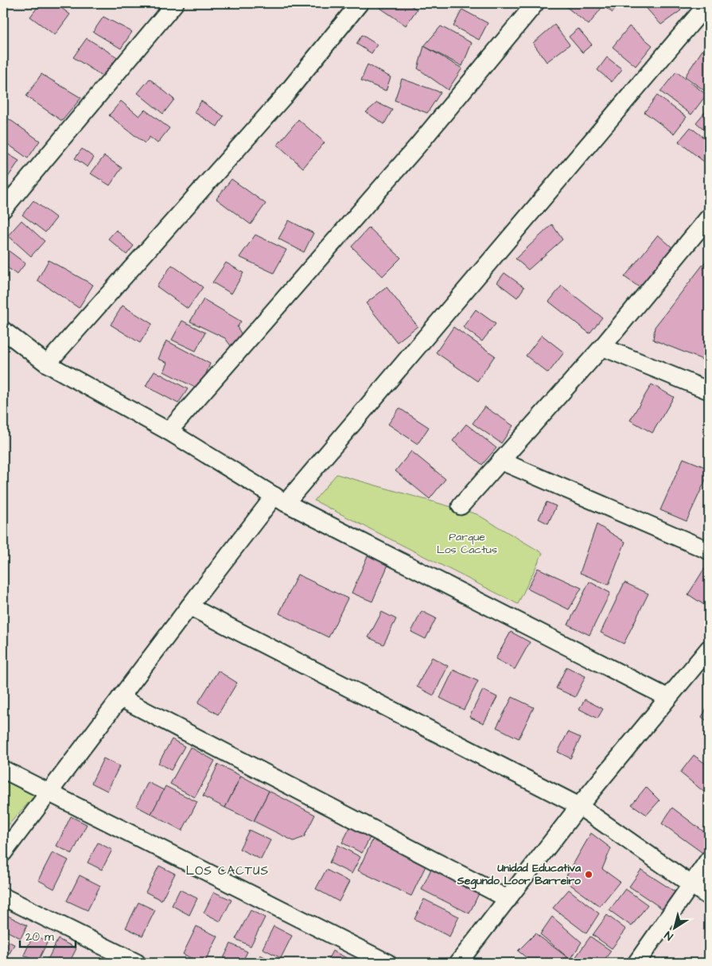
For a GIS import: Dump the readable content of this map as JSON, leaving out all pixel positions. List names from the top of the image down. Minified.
{"districts":["LOS CACTUS"],"parks":["Parque Los Cactus"],"places":["Unidad Educativa Segundo Loor Barreiro"],"scale_bar":"20 m","north":"bottom left"}
